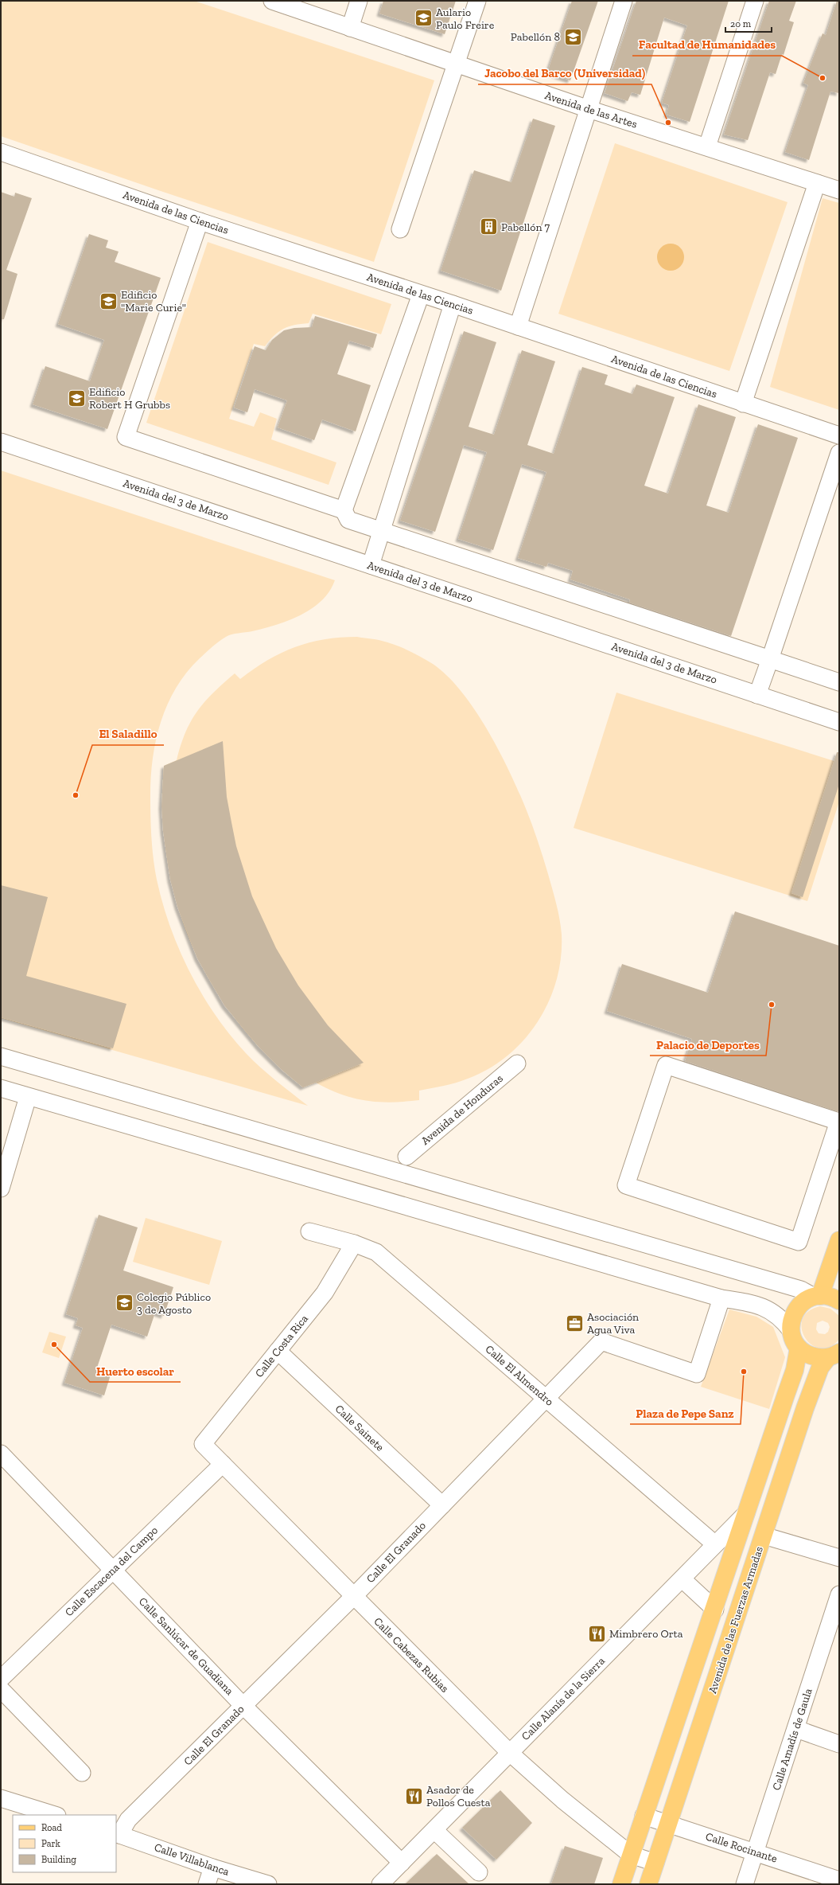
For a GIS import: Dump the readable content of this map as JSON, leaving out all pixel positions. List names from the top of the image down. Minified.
{"streets":{"main road":["Avenida de las Fuerzas Armadas"],"street":["Avenida de las Artes","Avenida de las Ciencias","Avenida del 3 de Marzo","Avenida de Honduras","Calle Costa Rica","Calle El Almendro","Calle Sainete","Calle El Granado","Calle Escacena del Campo","Calle Sanlúcar de Guadiana","Calle Cabezas Rubias","Calle Alanís de la Sierra","Calle Amadís de Gaula","Calle Rocinante","Calle Villablanca"]},"crossings":[["Calle Costa Rica","Calle El Almendro"],["Calle Costa Rica","Calle Sainete"],["Calle Costa Rica","Calle Cabezas Rubias"],["Calle El Almendro","Calle El Granado"],["Calle El Almendro","Calle Alanís de la Sierra"],["Calle Sainete","Calle El Granado"],["Calle El Granado","Calle Sanlúcar de Guadiana"],["Calle El Granado","Calle Cabezas Rubias"],["Calle El Granado","Calle Villablanca"],["Calle Escacena del Campo","Calle Sanlúcar de Guadiana"],["Calle Escacena del Campo","Calle Cabezas Rubias"],["Avenida de las Fuerzas Armadas","Calle Cabezas Rubias"],["Avenida de las Fuerzas Armadas","Calle Alanís de la Sierra"],["Avenida de las Fuerzas Armadas","Calle Rocinante"],["Calle Sanlúcar de Guadiana","Calle Alanís de la Sierra"],["Calle Cabezas Rubias","Calle Alanís de la Sierra"],["Calle Amadís de Gaula","Calle Rocinante"]],"places":{"school or university":["Aulario Paulo Freire","Pabellón 8","Edificio \"Marie Curie\"","Edificio Robert H Grubbs","Colegio Público 3 de Agosto"],"other":["Facultad de Humanidades","Jacobo del Barco (Universidad)","El Saladillo","Palacio de Deportes","Huerto escolar","Plaza de Pepe Sanz"],"building":["Pabellón 7"],"office":["Asociación Agua Viva"],"restaurant":["Mimbrero Orta","Asador de Pollos Cuesta"]},"legend":["Road","Park","Building"],"scale_bar":"20 m"}
